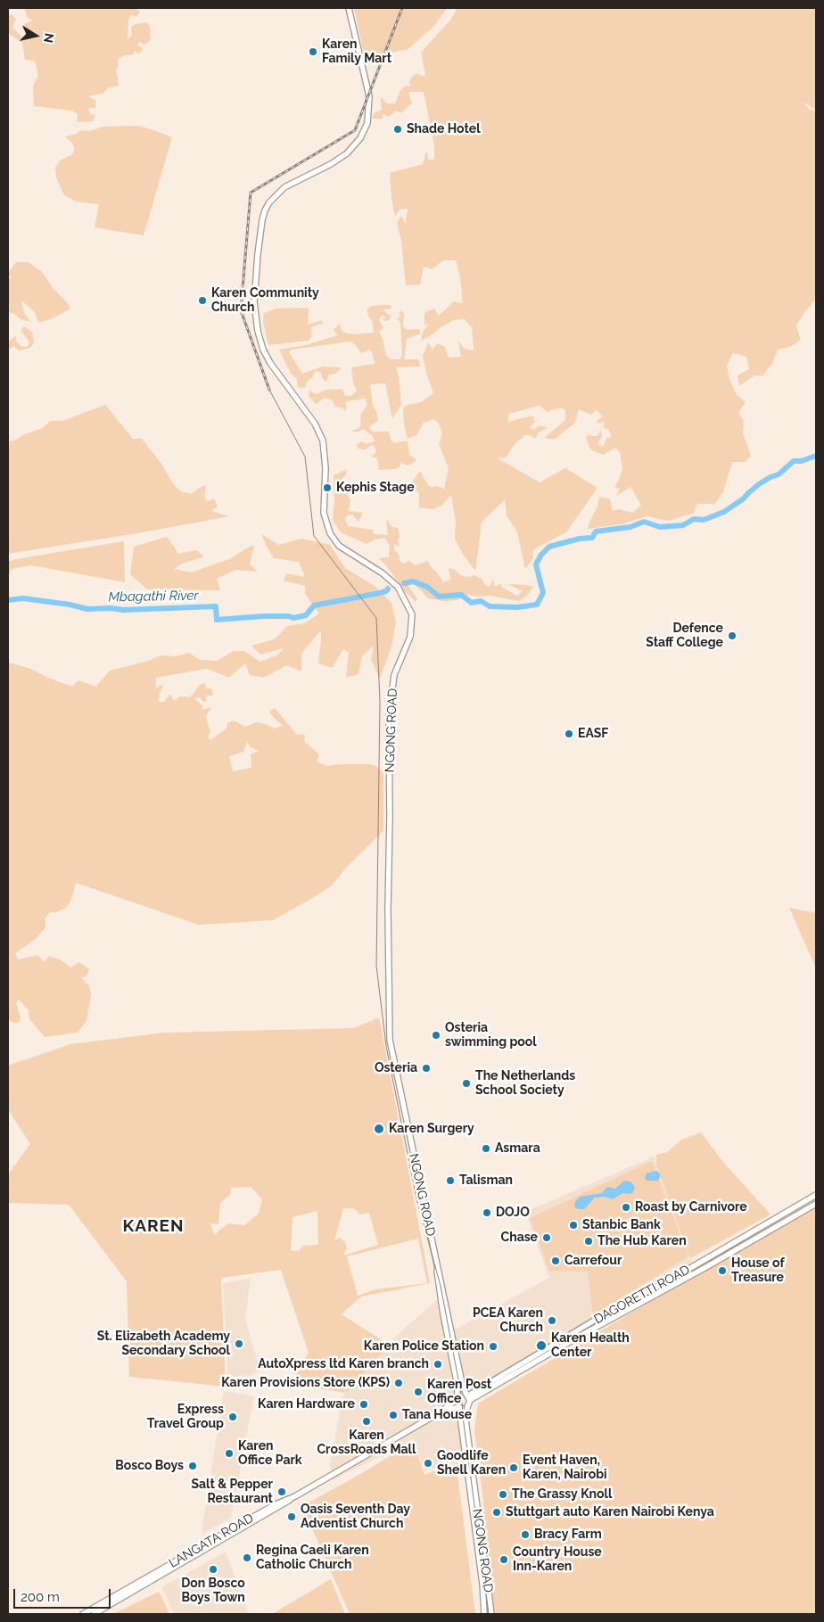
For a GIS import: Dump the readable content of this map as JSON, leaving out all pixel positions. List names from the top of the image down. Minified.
{"streets":{"main road":["NGONG ROAD","DAGORETTI ROAD","LANGATA ROAD"]},"crossings":[["NGONG ROAD","DAGORETTI ROAD"]],"districts":["KAREN"],"water":["Mbagathi River"],"places":["Karen Family Mart","Shade Hotel","Karen Community Church","Kephis Stage","Defence Staff College","EASF","Osteria swimming pool","Osteria","The Netherlands School Society","Karen Surgery","Asmara","Talisman","Roast by Carnivore","DOJO","Stanbic Bank","Chase","The Hub Karen","Carrefour","House of Treasure","PCEA Karen Church","St. Elizabeth Academy Secondary School","Karen Health Center","Karen Police Station","AutoXpress ltd Karen branch","Karen Provisions Store (KPS)","Karen Post Office","Karen Hardware","Tana House","Express Travel Group","Karen CrossRoads Mall","Karen Office Park","Goodlife Shell Karen","Bosco Boys","Event Haven, Karen, Nairobi","Salt & Pepper Restaurant","The Grassy Knoll","Stuttgart auto Karen Nairobi Kenya","Oasis Seventh Day Adventist Church","Bracy Farm","Regina Caeli Karen Catholic Church","Country House Inn-Karen","Don Bosco Boys Town"],"scale_bar":"200 m","north":"right"}
